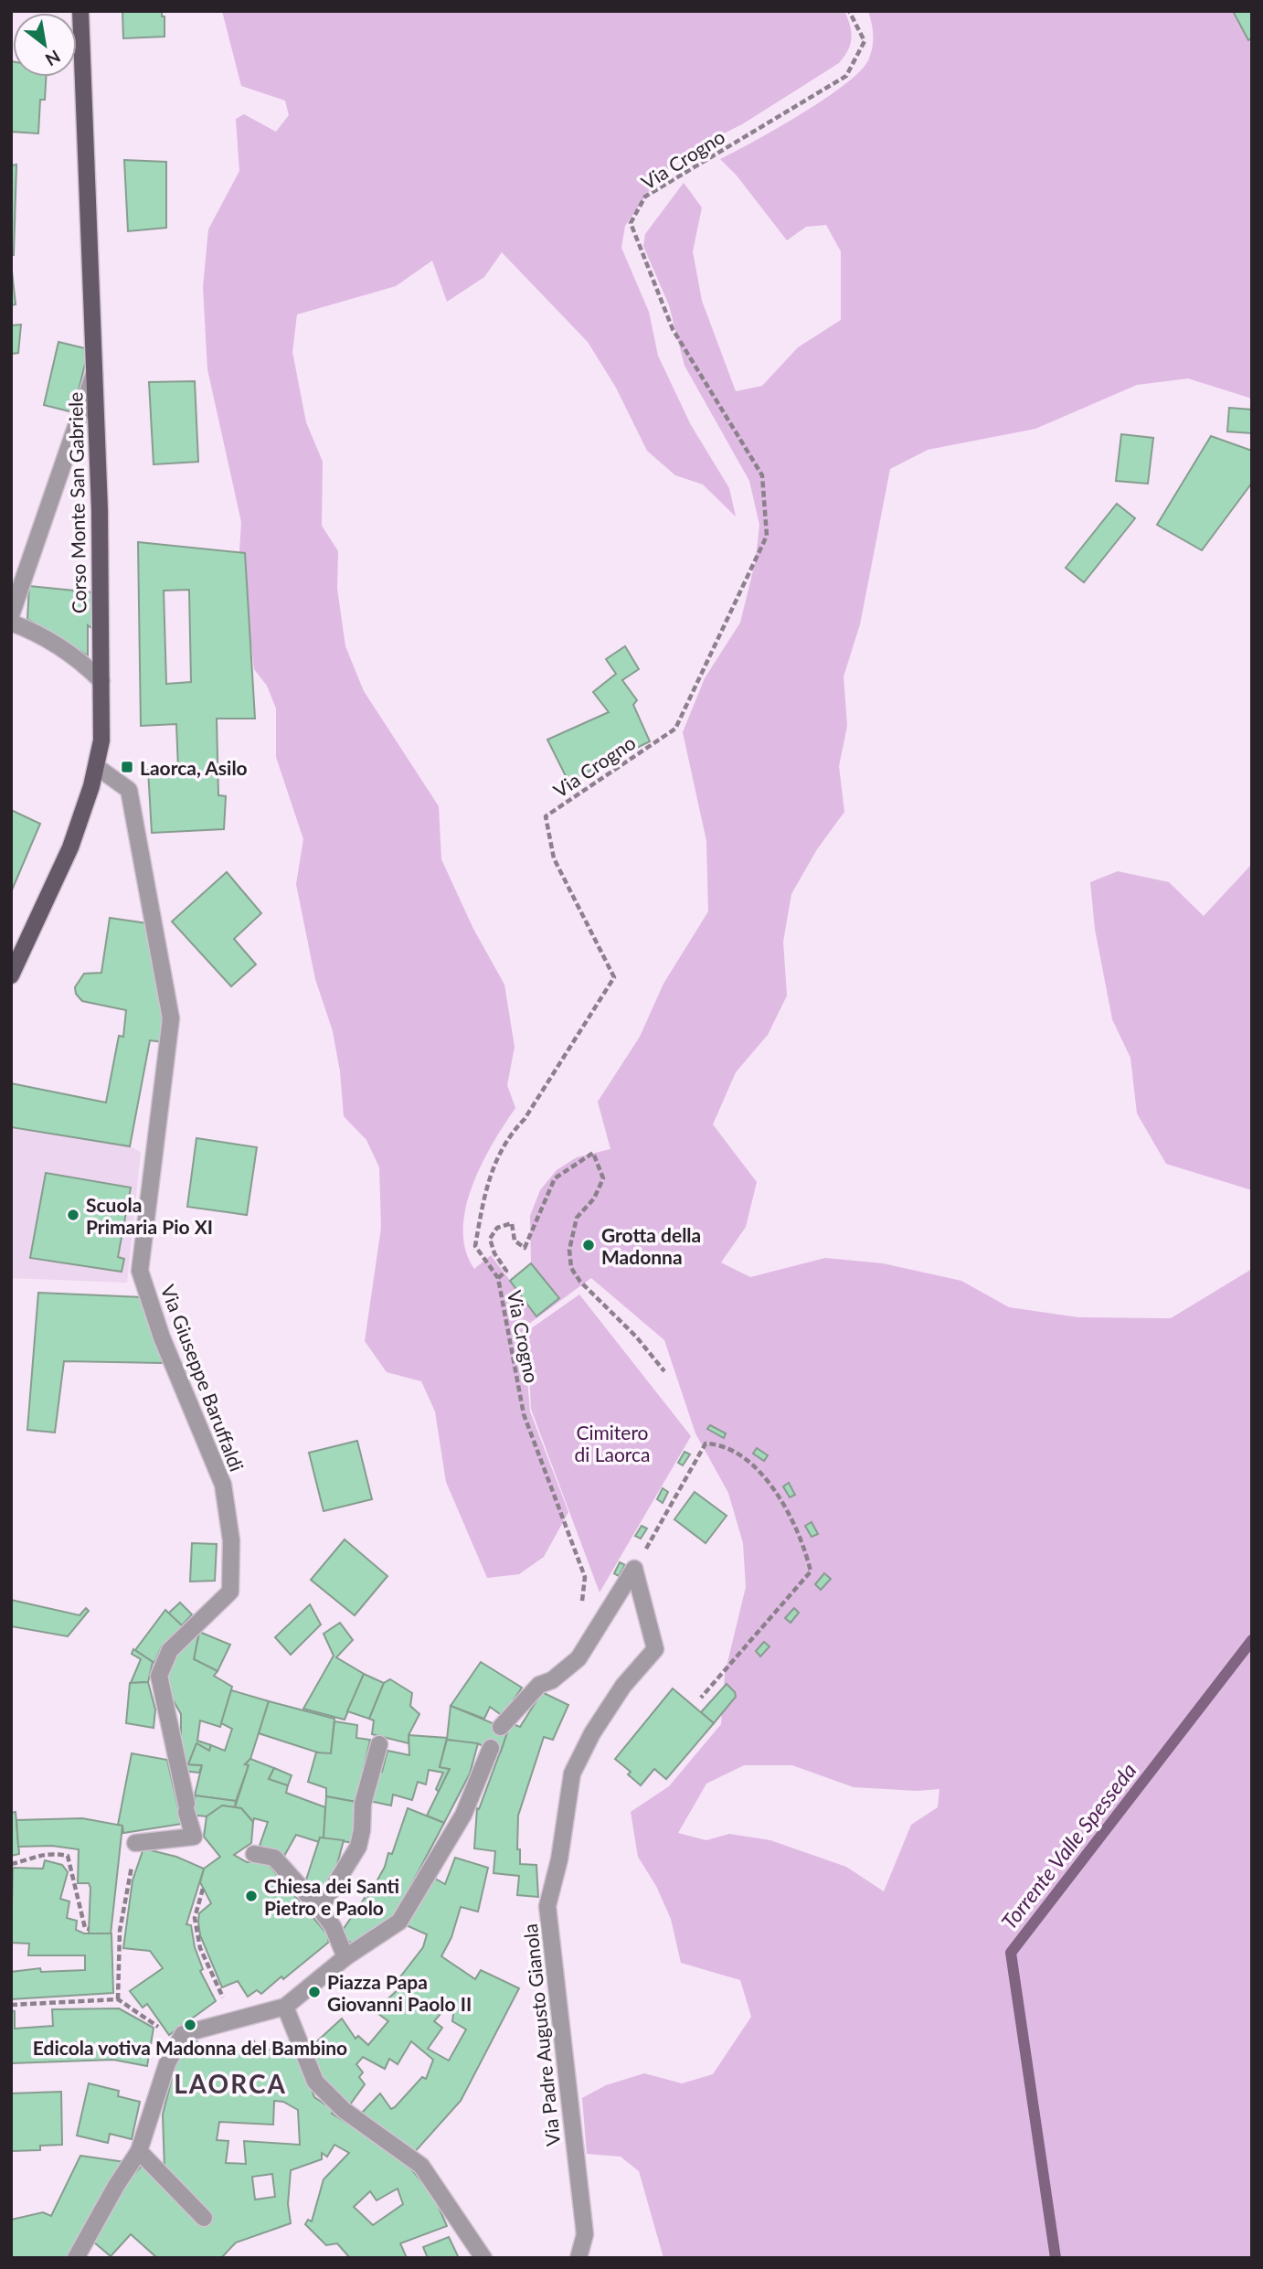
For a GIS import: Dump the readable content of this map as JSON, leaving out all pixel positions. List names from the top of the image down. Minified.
{"streets":{"main road":["Corso Monte San Gabriele"],"street":["Via Giuseppe Baruffaldi","Via Padre Augusto Gianola"],"path":["Via Crogno"]},"crossings":[["Corso Monte San Gabriele","Via Giuseppe Baruffaldi"]],"districts":["LAORCA"],"water":["Torrente Valle Spesseda"],"parks":["Cimitero di Laorca"],"places":{"transit":["Laorca, Asilo"],"other":["Scuola Primaria Pio XI","Grotta della Madonna","Chiesa dei Santi Pietro e Paolo","Piazza Papa Giovanni Paolo II","Edicola votiva Madonna del Bambino"]},"north":"bottom right"}
